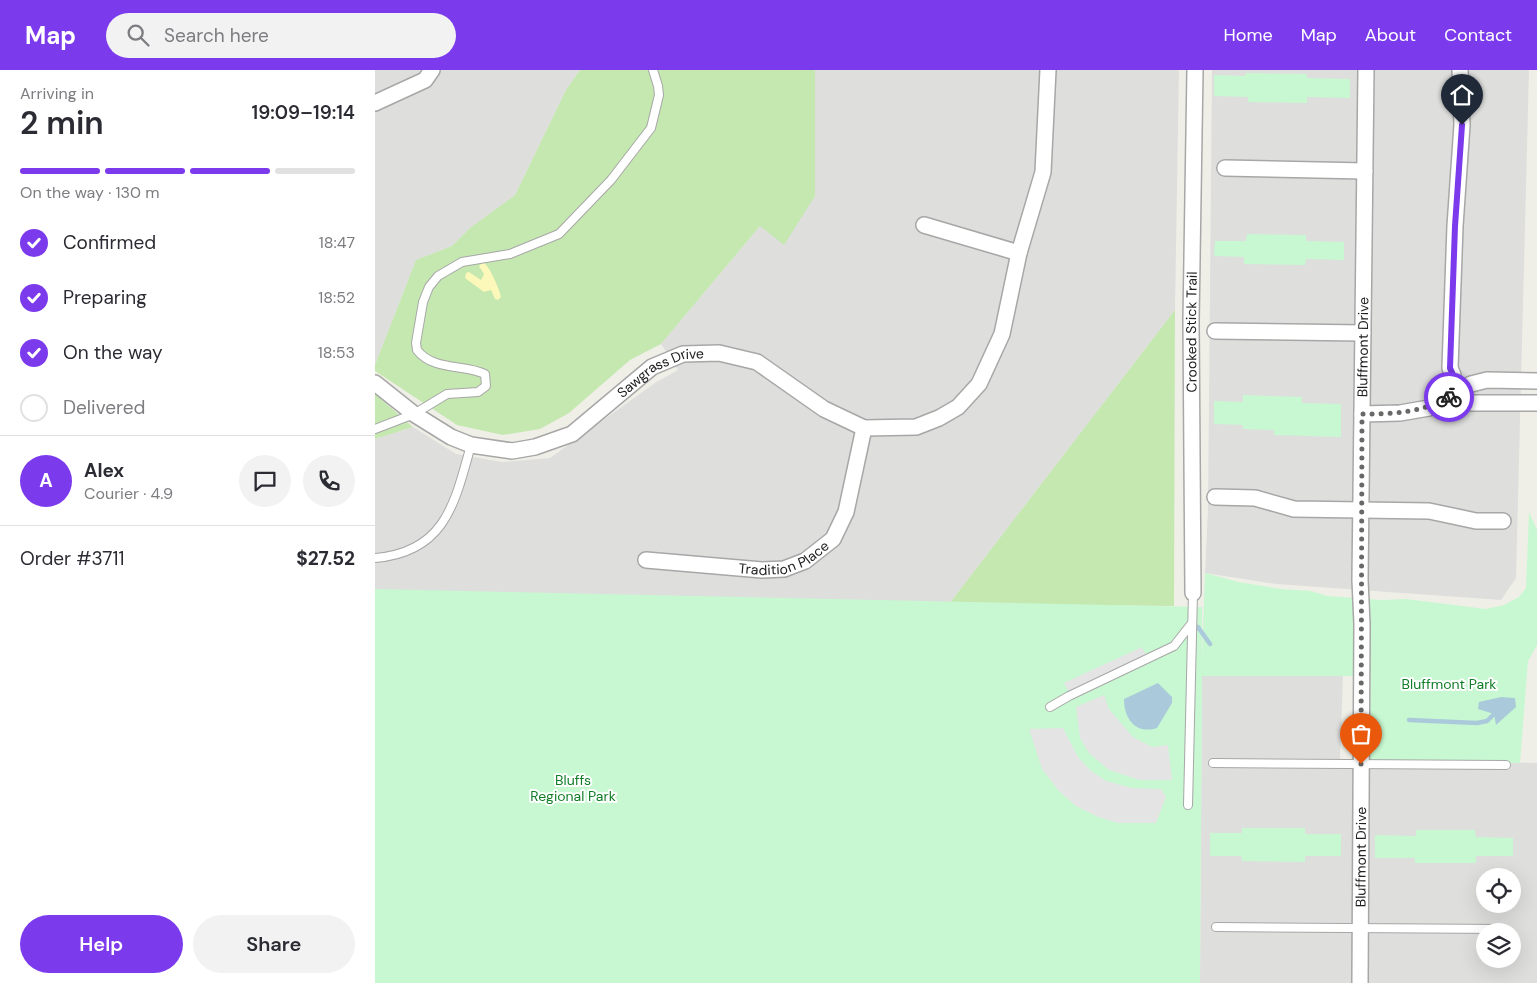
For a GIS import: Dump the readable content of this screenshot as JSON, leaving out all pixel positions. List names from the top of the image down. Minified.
{"streets":{"street":["Crooked Stick Trail","Bluffmont Drive","Sawgrass Drive","Tradition Place"]},"crossings":[["Sawgrass Drive","Tradition Place"]],"parks":["Bluffmont Park","Bluffs Regional Park"],"page":{"header":"Map","search":"Search here","nav":["Home","Map","About","Contact"],"heading":["2 min","Arriving in","19:09–19:14"],"panel":["Alex","Courier · 4.9","Order #3711","$27.52"],"bar":"On the way · 130 m","list":[["Confirmed","18:47"],["Preparing","18:52"],["On the way","18:53"],"Delivered"],"round":"A","buttons":["Help","Share"]}}
